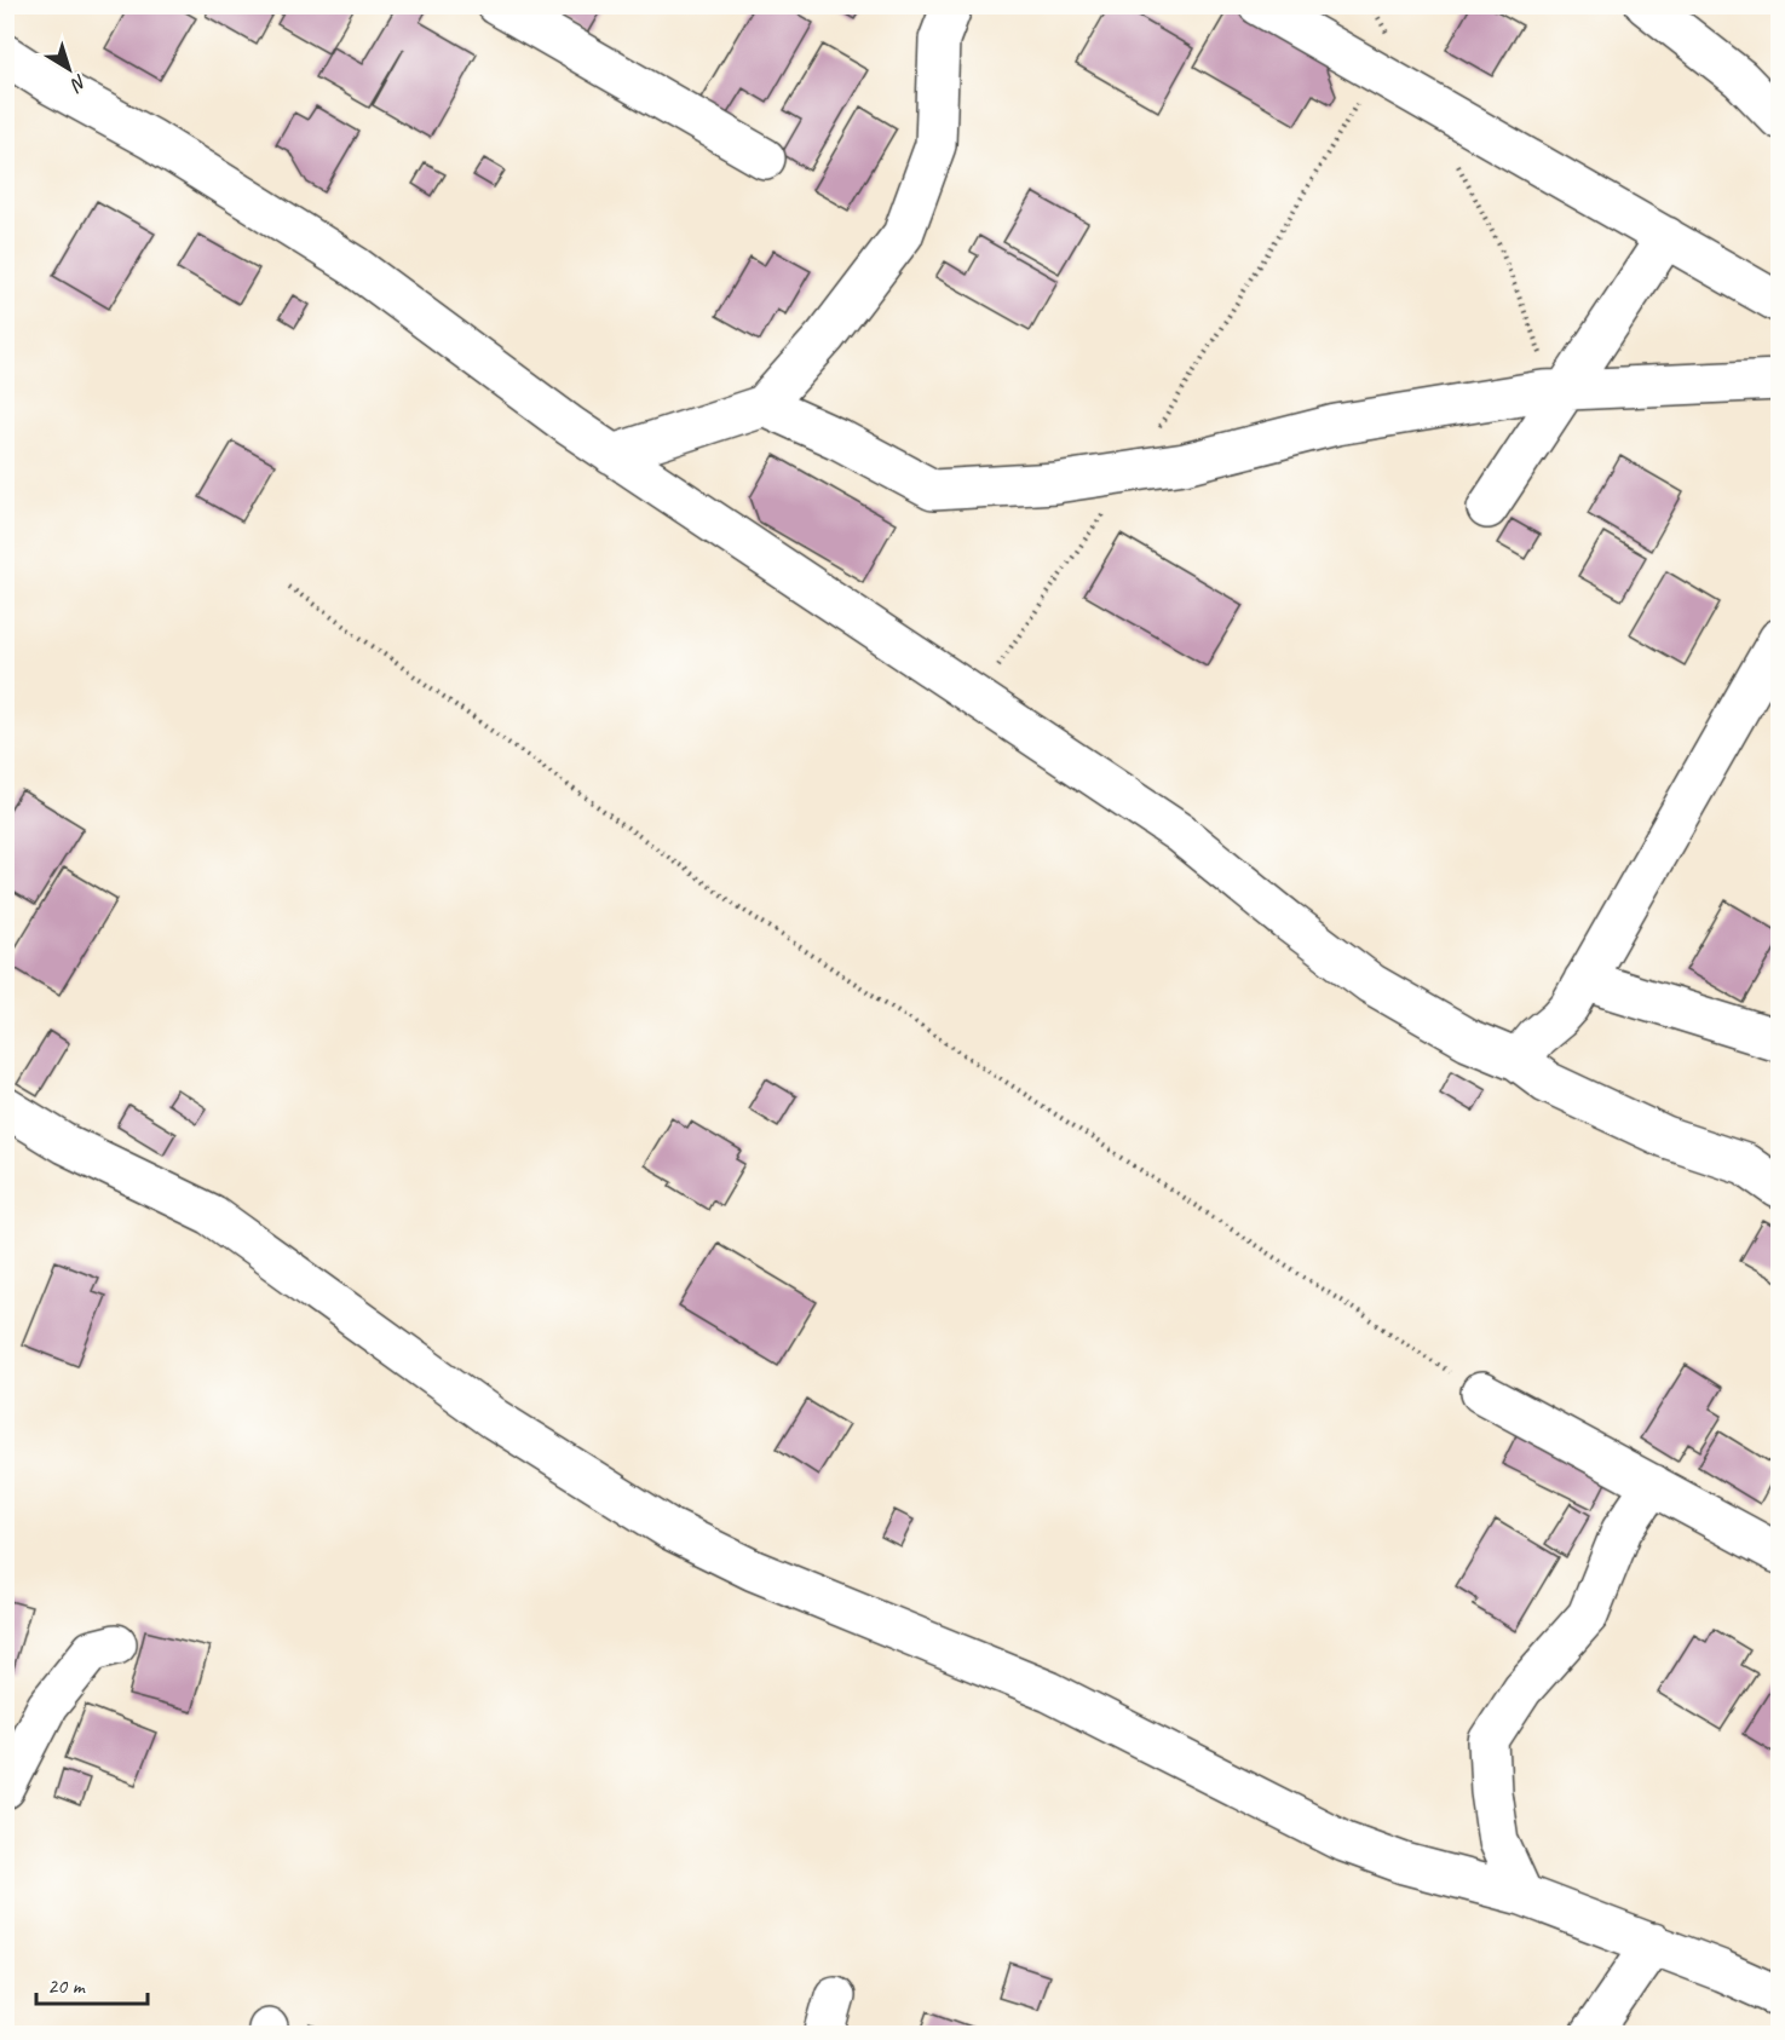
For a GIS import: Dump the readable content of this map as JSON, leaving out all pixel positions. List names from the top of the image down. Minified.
{"scale_bar":"20 m","north":"bottom right"}
